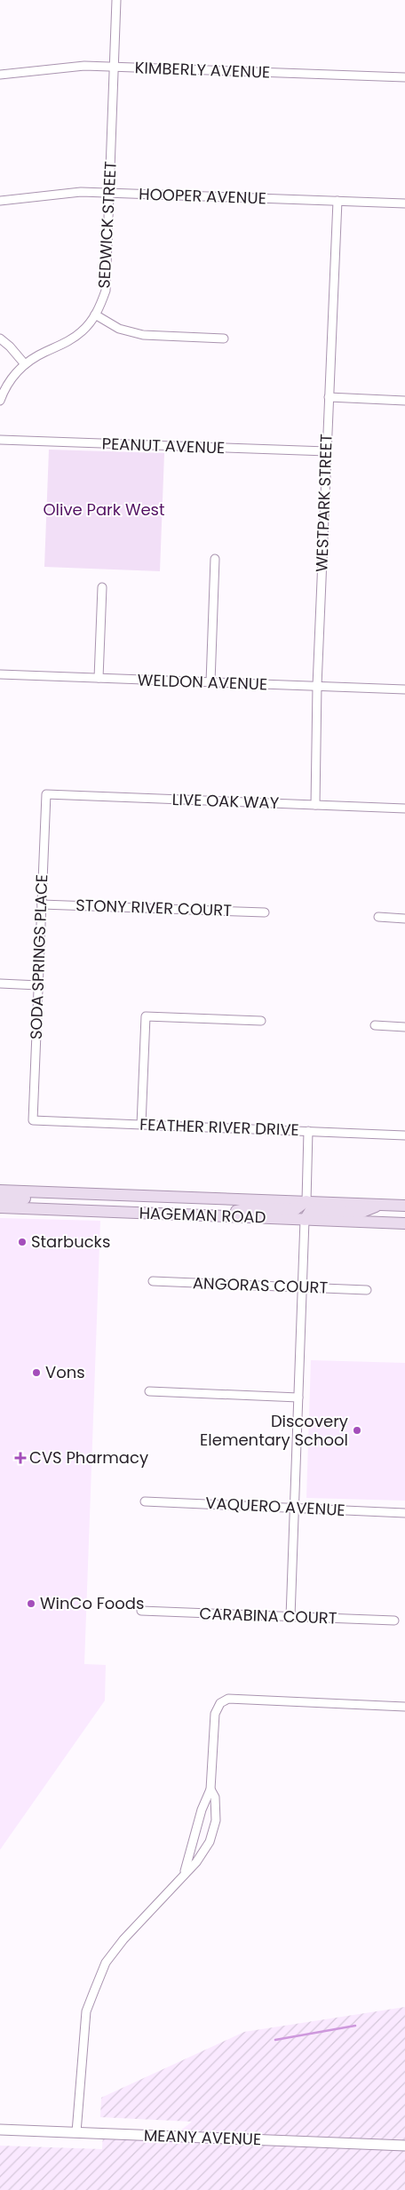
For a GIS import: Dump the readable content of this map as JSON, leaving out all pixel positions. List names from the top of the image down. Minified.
{"streets":{"main road":["HAGEMAN ROAD"],"street":["KIMBERLY AVENUE","HOOPER AVENUE","SEDWICK STREET","PEANUT AVENUE","WESTPARK STREET","WELDON AVENUE","LIVE OAK WAY","STONY RIVER COURT","SODA SPRINGS PLACE","FEATHER RIVER DRIVE","ANGORAS COURT","VAQUERO AVENUE","CARABINA COURT","MEANY AVENUE"]},"crossings":[["KIMBERLY AVENUE","SEDWICK STREET"],["HOOPER AVENUE","SEDWICK STREET"],["HOOPER AVENUE","WESTPARK STREET"],["PEANUT AVENUE","WESTPARK STREET"],["WESTPARK STREET","WELDON AVENUE"],["WESTPARK STREET","LIVE OAK WAY"],["LIVE OAK WAY","SODA SPRINGS PLACE"],["STONY RIVER COURT","SODA SPRINGS PLACE"],["SODA SPRINGS PLACE","FEATHER RIVER DRIVE"]],"parks":["Olive Park West"],"places":{"other":["Starbucks","Vons","Discovery Elementary School","WinCo Foods"],"health":["CVS Pharmacy"]}}
